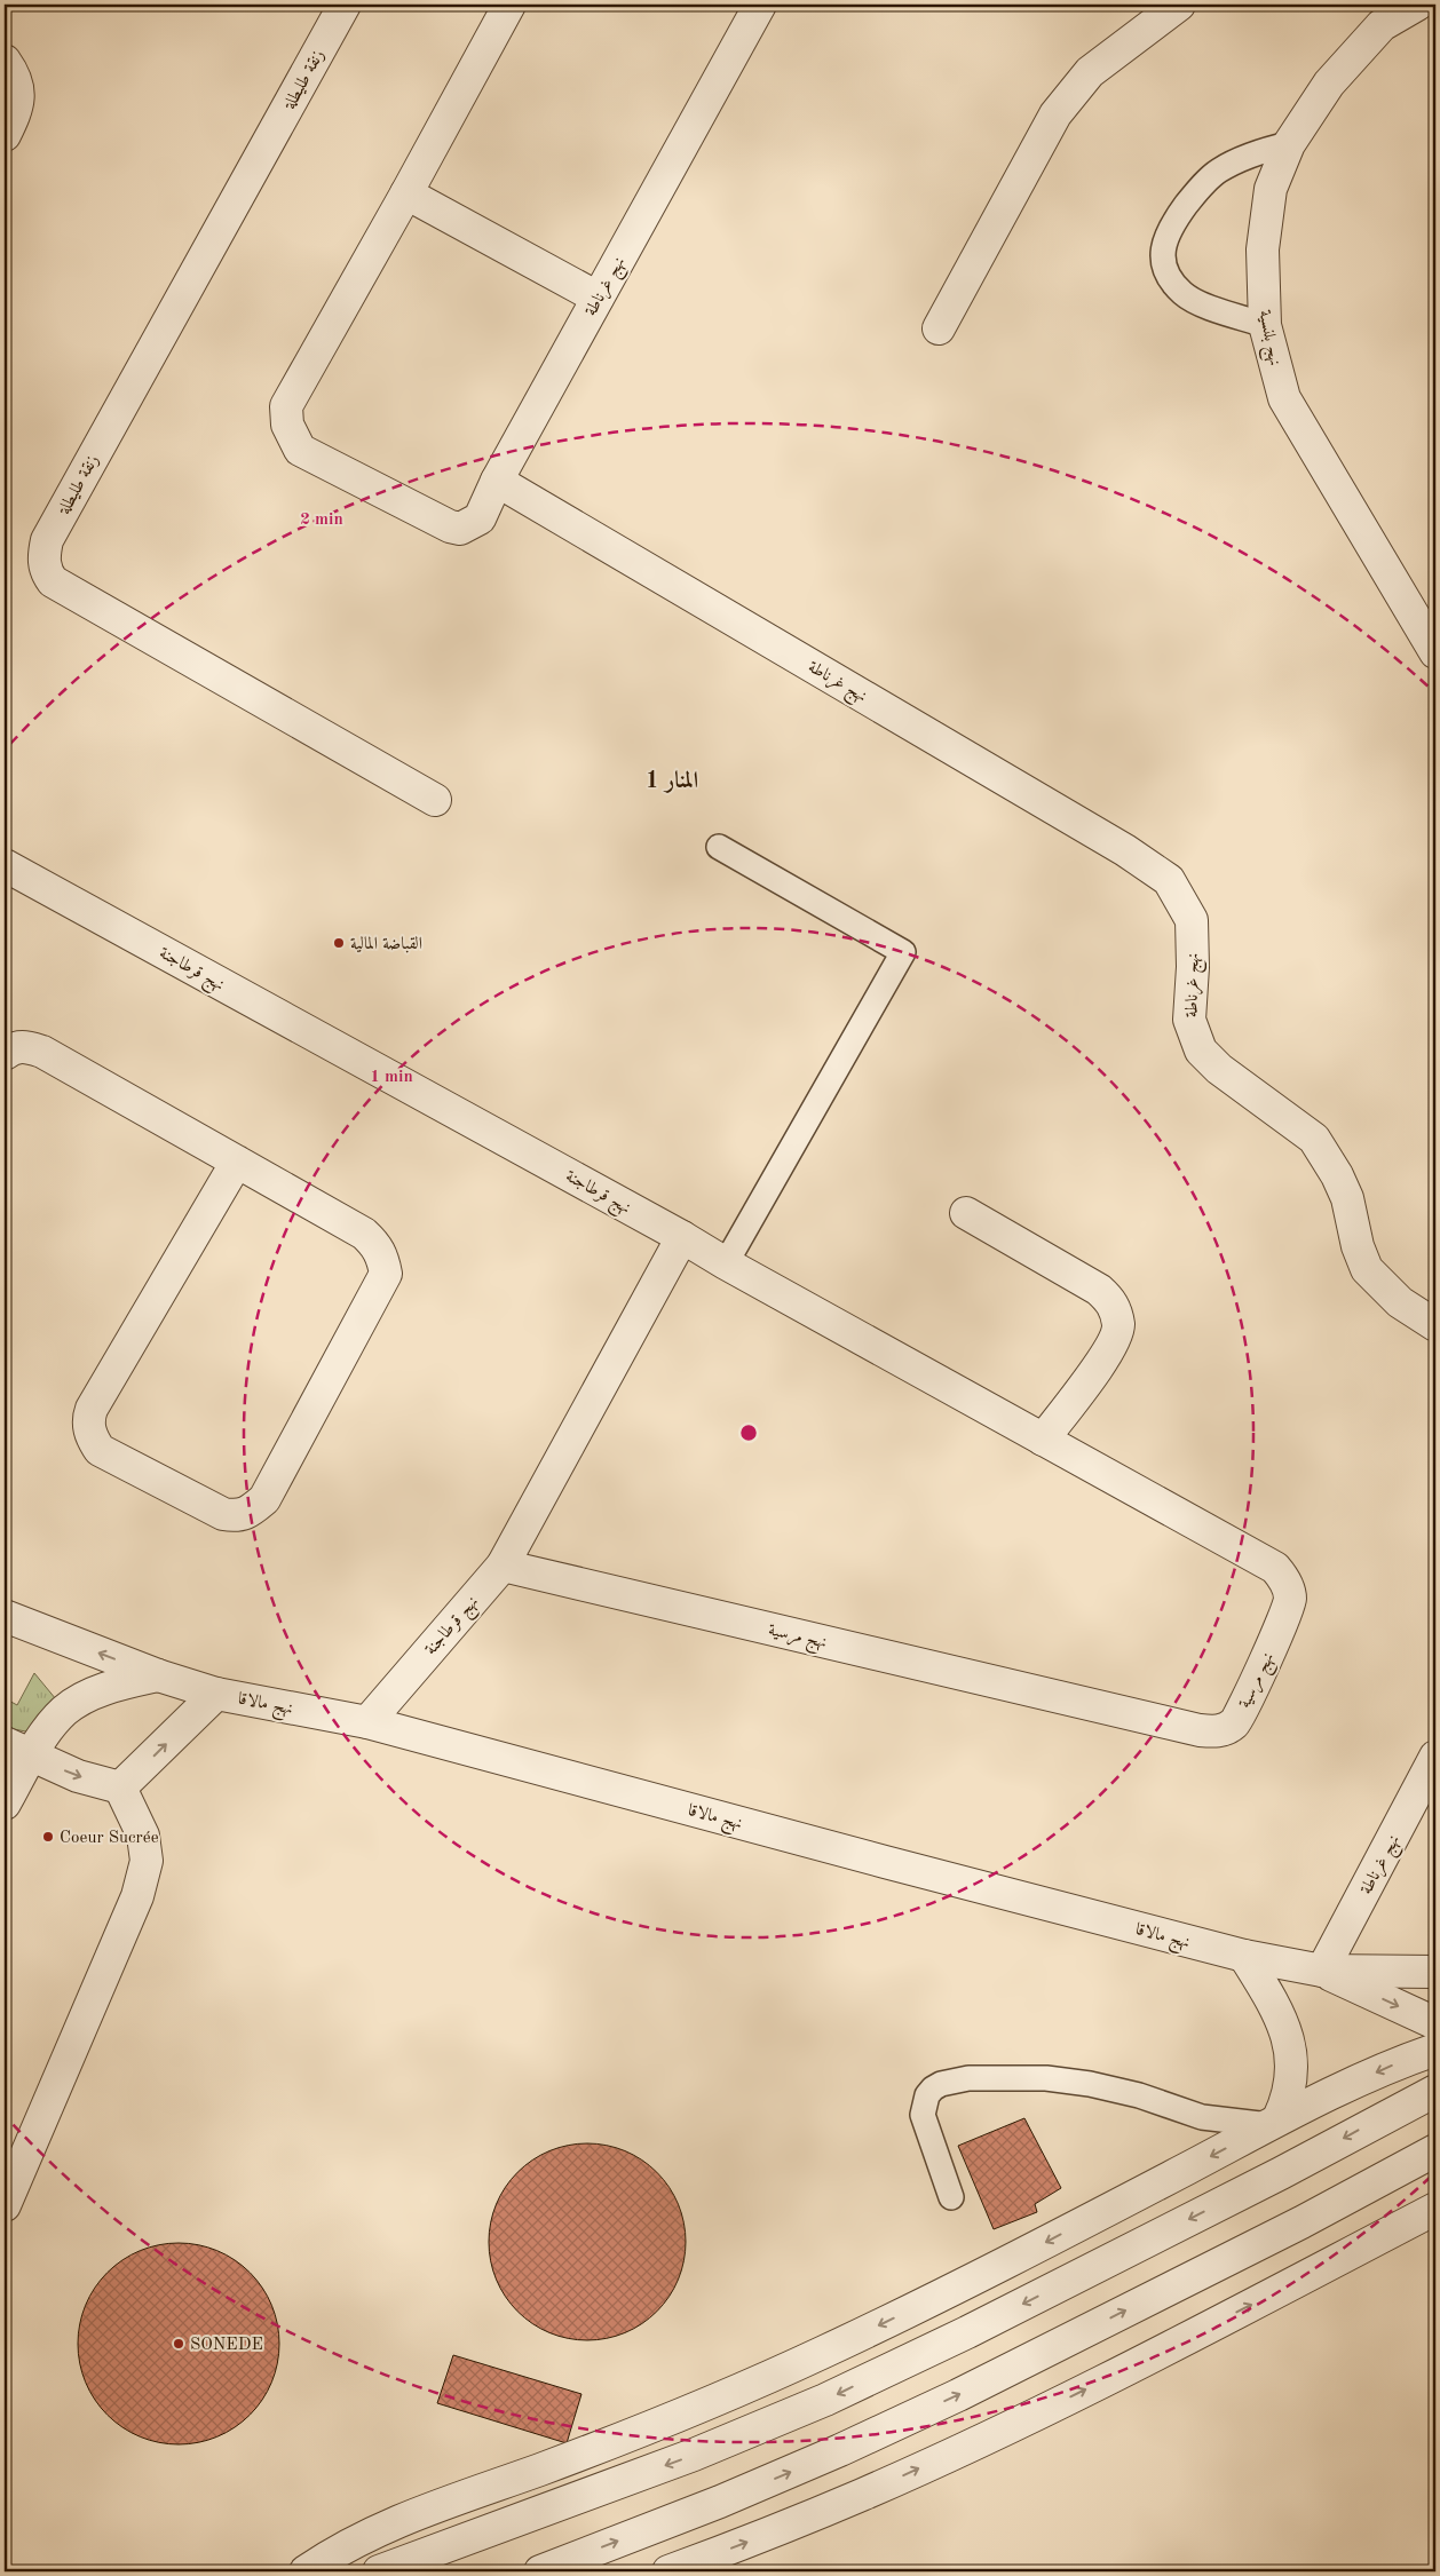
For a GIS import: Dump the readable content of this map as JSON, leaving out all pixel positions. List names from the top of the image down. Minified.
{"streets":{"street":["زنقة طليطلة","نهج غرناطة","نهج بلنسية","نهج قرطاجنة","نهج مرسية","نهج مالاقا"]},"crossings":[["نهج غرناطة","نهج مالاقا"],["نهج قرطاجنة","نهج مرسية"],["نهج قرطاجنة","نهج مالاقا"]],"districts":["المنار 1"],"places":["القباضة المالية","Coeur Sucrée","SONEDE"],"rings":["2 min","1 min"]}
